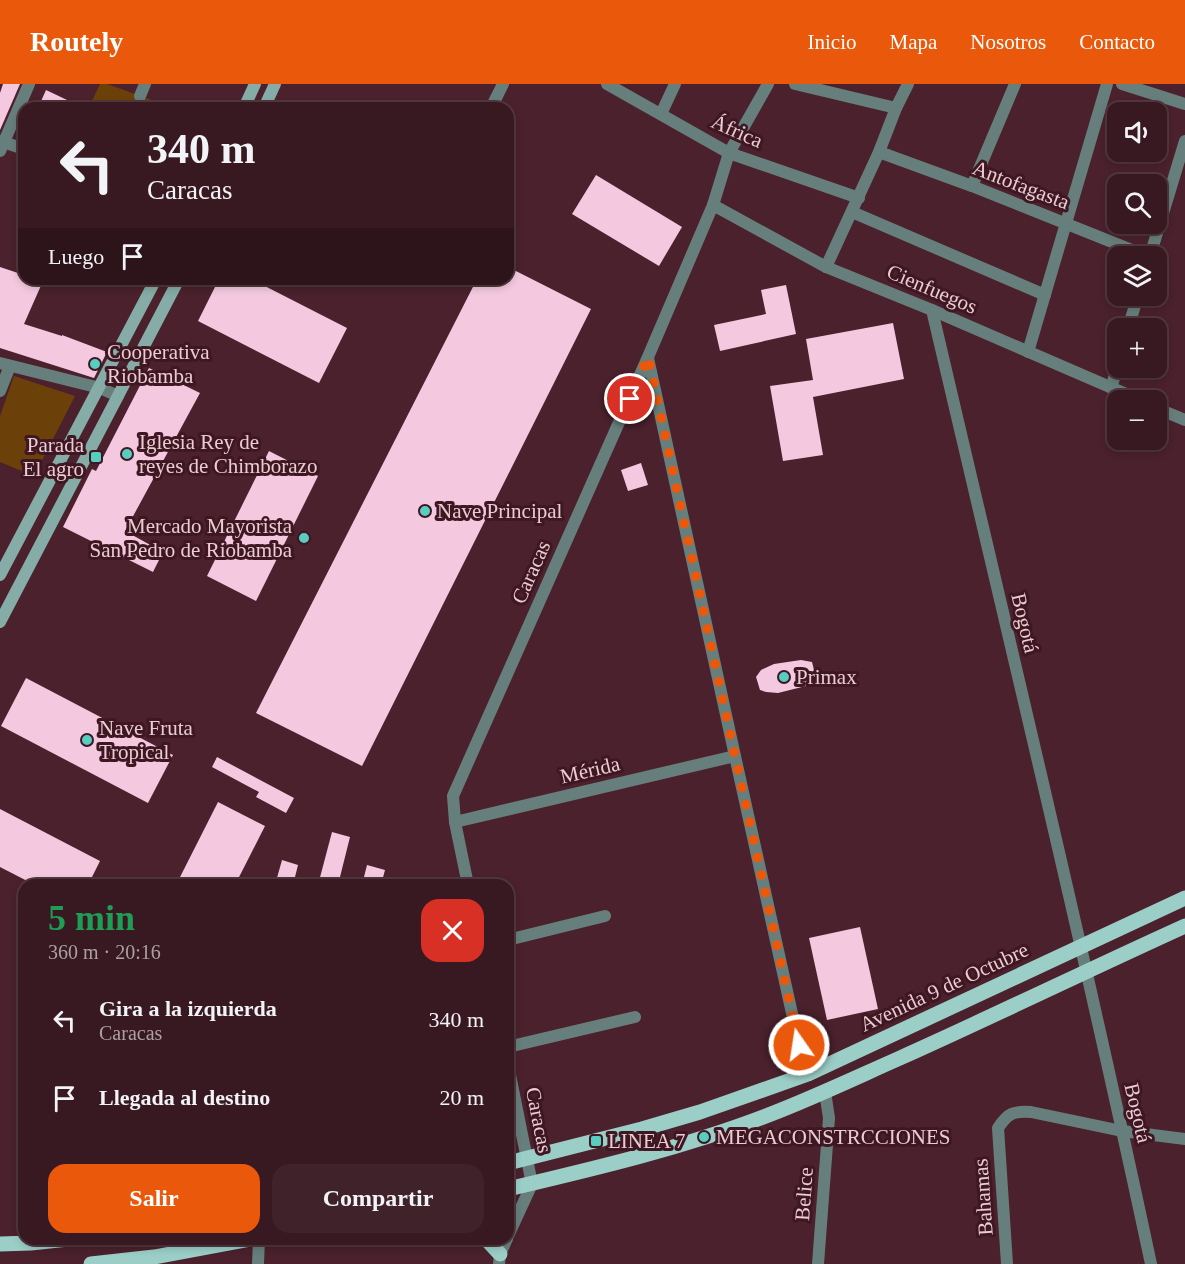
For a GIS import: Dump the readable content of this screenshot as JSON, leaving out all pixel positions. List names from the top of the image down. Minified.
{"streets":{"main road":["Avenida 9 de Octubre"],"street":["África","Antofagasta","Cienfuegos","Caracas","Bogotá","Mérida","Belice","Bahamas"]},"crossings":[["África","Caracas"],["Cienfuegos","Caracas"],["Cienfuegos","Bogotá"],["Caracas","Mérida"],["Caracas","Avenida 9 de Octubre"],["Bogotá","Avenida 9 de Octubre"],["Bogotá","Bahamas"]],"places":{"other":["Cooperativa Riobamba","Iglesia Rey de reyes de Chimborazo","Nave Principal","Mercado Mayorista San Pedro de Riobamba","Primax","Nave Fruta Tropical","MEGACONSTRCCIONES"],"transit":["Parada El agro","LINEA 7"]},"page":{"header":"Routely","nav":["Inicio","Mapa","Nosotros","Contacto"],"map_buttons":["+","−"],"turn":["340 m","Caracas"],"then":"Luego","heading":["5 min","360 m · 20:16"],"list":[{"name":"Gira a la izquierda","note":"Caracas","value":"340 m"},{"name":"Llegada al destino","value":"20 m"}],"buttons":["Salir","Compartir"]}}
